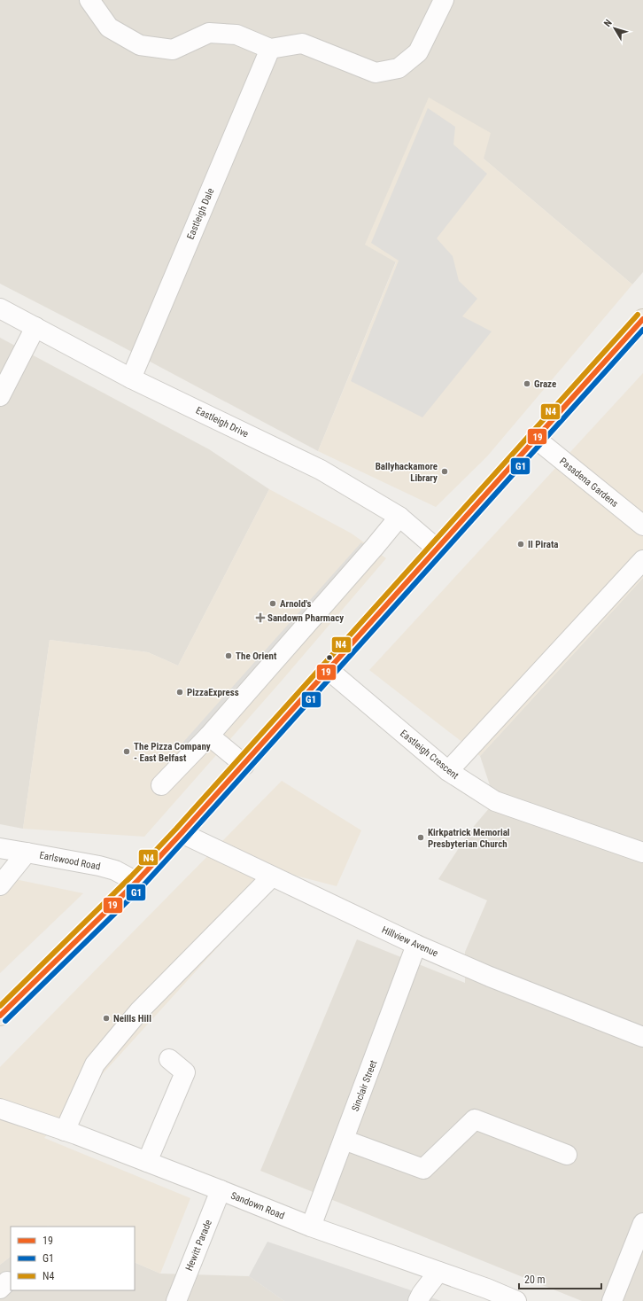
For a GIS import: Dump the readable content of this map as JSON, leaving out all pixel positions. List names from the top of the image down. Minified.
{"streets":{"street":["Eastleigh Dale","Eastleigh Drive","Pasadena Gardens","Eastleigh Crescent","Earlswood Road","Hillview Avenue","Sinclair Street","Sandown Road","Hewitt Parade"]},"crossings":[["Eastleigh Dale","Eastleigh Drive"],["Hillview Avenue","Sinclair Street"],["Sinclair Street","Sandown Road"],["Sandown Road","Hewitt Parade"]],"places":{"other":["Graze","Ballyhackamore Library","Il Pirata","Arnold's","The Orient","PizzaExpress","The Pizza Company - East Belfast","Kirkpatrick Memorial Presbyterian Church","Neills Hill"],"health":["Sandown Pharmacy"]},"lines":["transit line N4","transit line 19","transit line G1"],"legend":["19","G1","N4"],"scale_bar":"20 m","north":"top left"}
